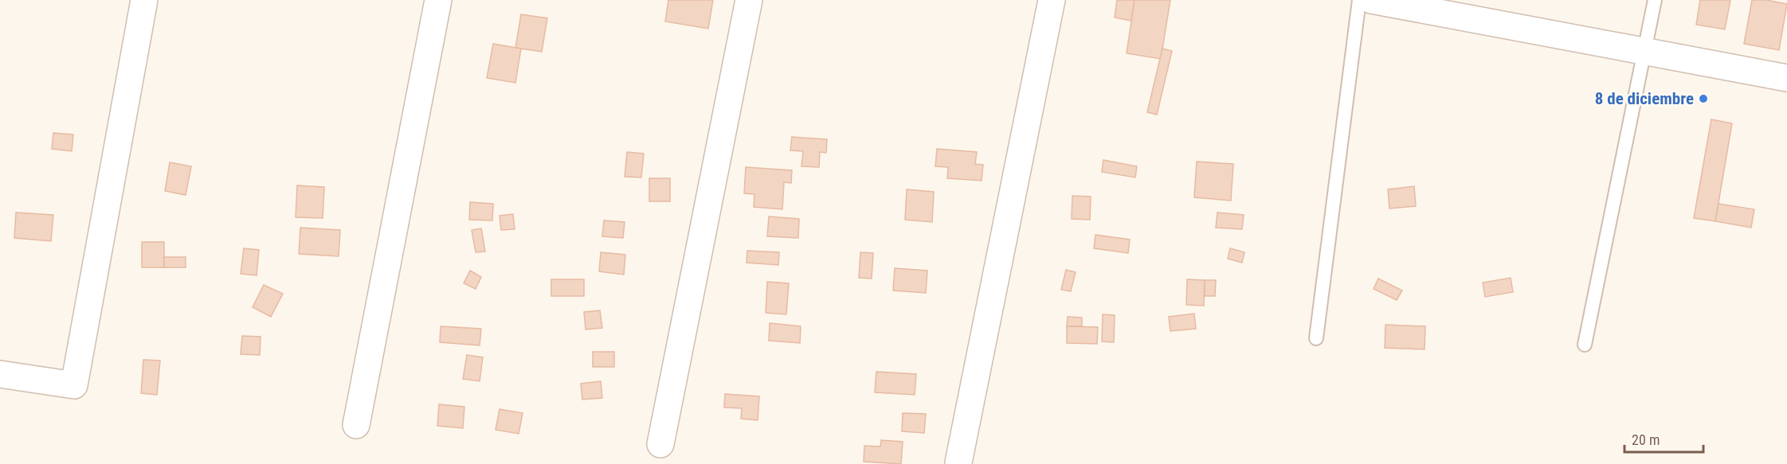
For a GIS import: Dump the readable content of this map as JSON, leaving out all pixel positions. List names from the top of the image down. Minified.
{"places":["8 de diciembre"],"scale_bar":"20 m"}
